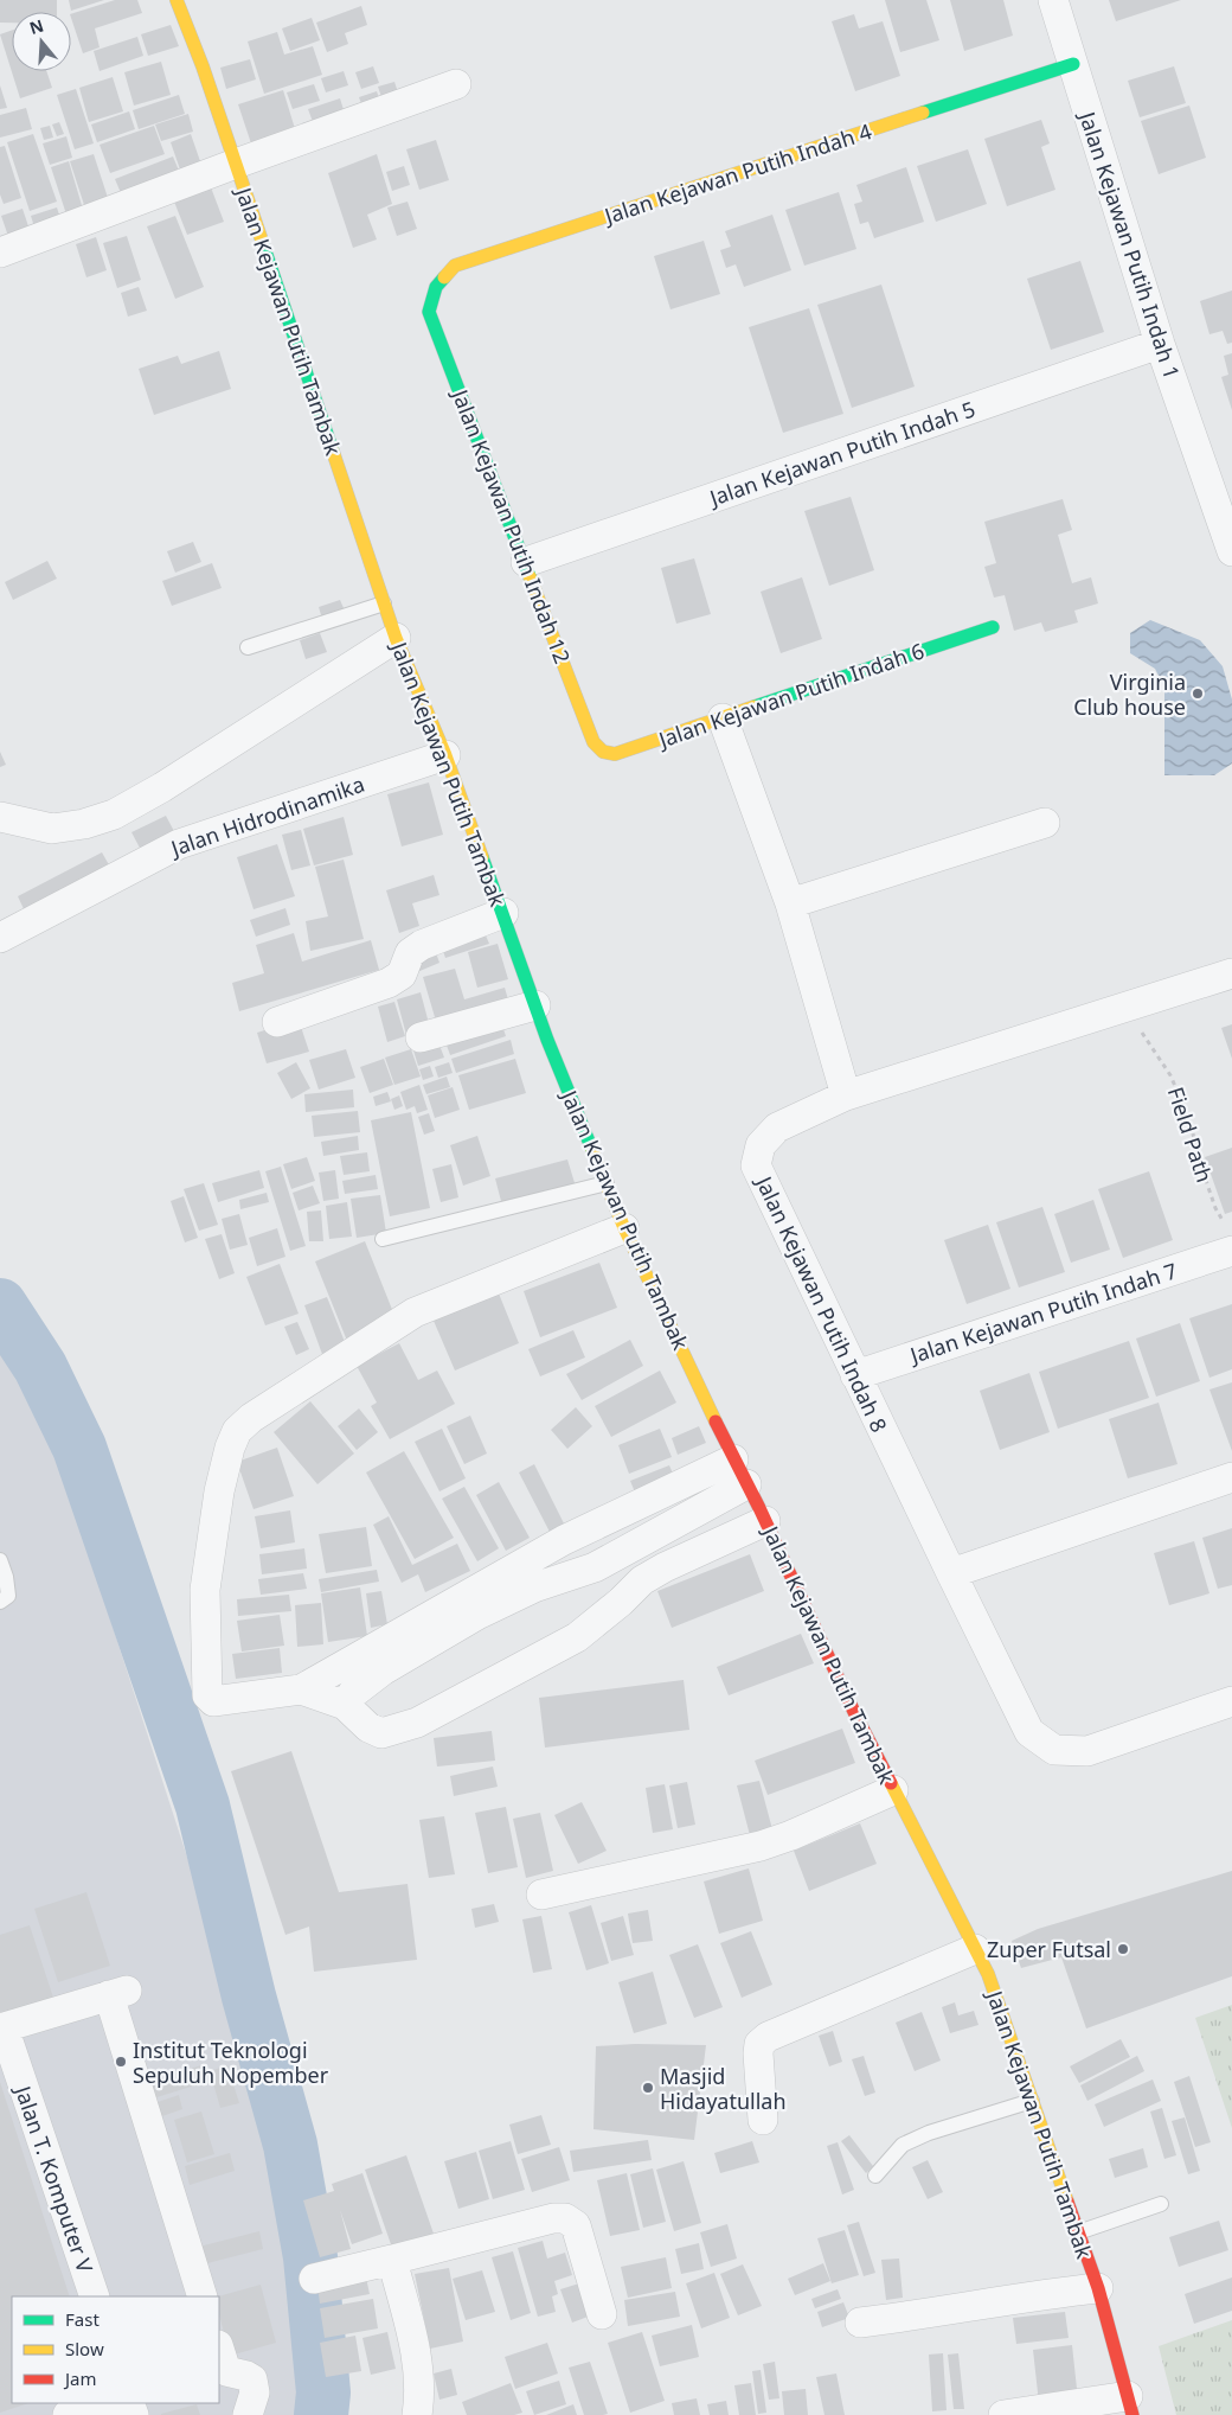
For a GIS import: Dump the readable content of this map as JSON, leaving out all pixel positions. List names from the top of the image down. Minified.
{"streets":{"street":["Jalan Kejawan Putih Indah 4","Jalan Kejawan Putih Indah 1","Jalan Kejawan Putih Tambak","Jalan Kejawan Putih Indah 5","Jalan Kejawan Putih Indah 12","Jalan Kejawan Putih Indah 6","Jalan Hidrodinamika","Jalan Kejawan Putih Indah 8","Jalan Kejawan Putih Indah 7","Jalan T. Komputer V"],"path":["Field Path"]},"crossings":[["Jalan Kejawan Putih Indah 4","Jalan Kejawan Putih Indah 1"],["Jalan Kejawan Putih Indah 4","Jalan Kejawan Putih Indah 12"],["Jalan Kejawan Putih Indah 1","Jalan Kejawan Putih Indah 5"],["Jalan Kejawan Putih Tambak","Jalan Hidrodinamika"],["Jalan Kejawan Putih Indah 5","Jalan Kejawan Putih Indah 12"],["Jalan Kejawan Putih Indah 12","Jalan Kejawan Putih Indah 6"],["Field Path","Jalan Kejawan Putih Indah 8"],["Field Path","Jalan Kejawan Putih Indah 7"],["Jalan Kejawan Putih Indah 8","Jalan Kejawan Putih Indah 7"]],"places":["Virginia Club house","Zuper Futsal","Institut Teknologi Sepuluh Nopember","Masjid Hidayatullah"],"legend":["Fast","Slow","Jam"],"north":"top"}
